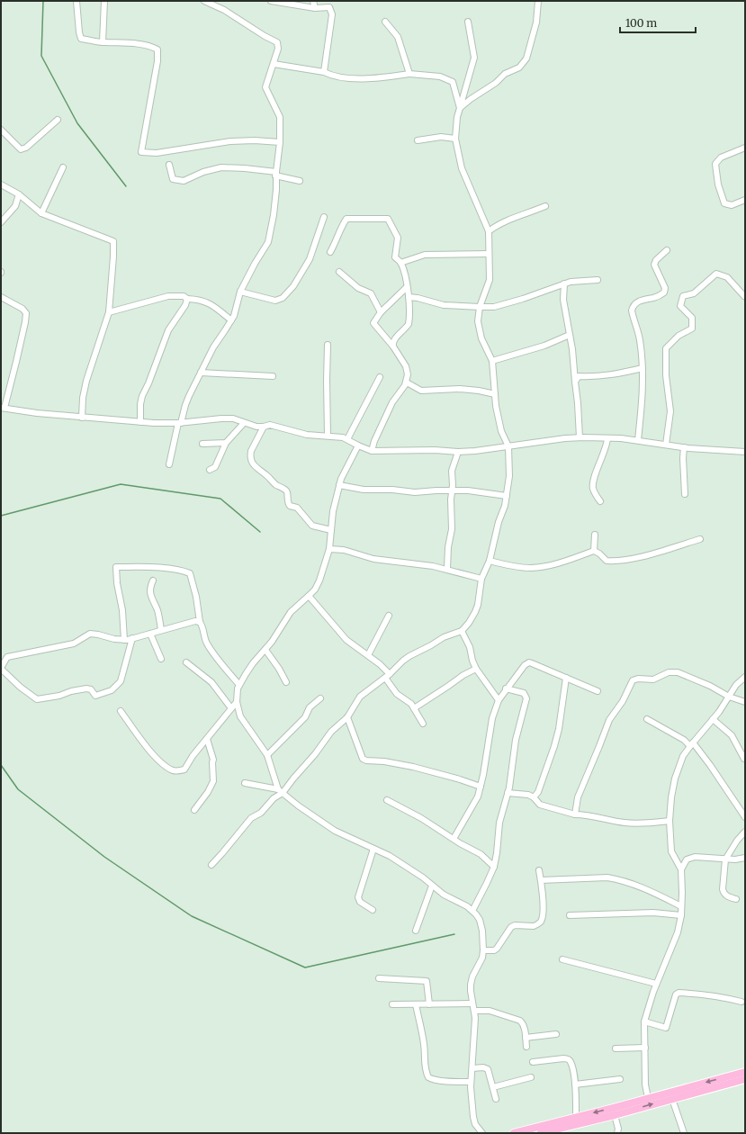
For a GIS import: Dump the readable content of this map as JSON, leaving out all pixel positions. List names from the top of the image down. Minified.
{"scale_bar":"100 m"}
